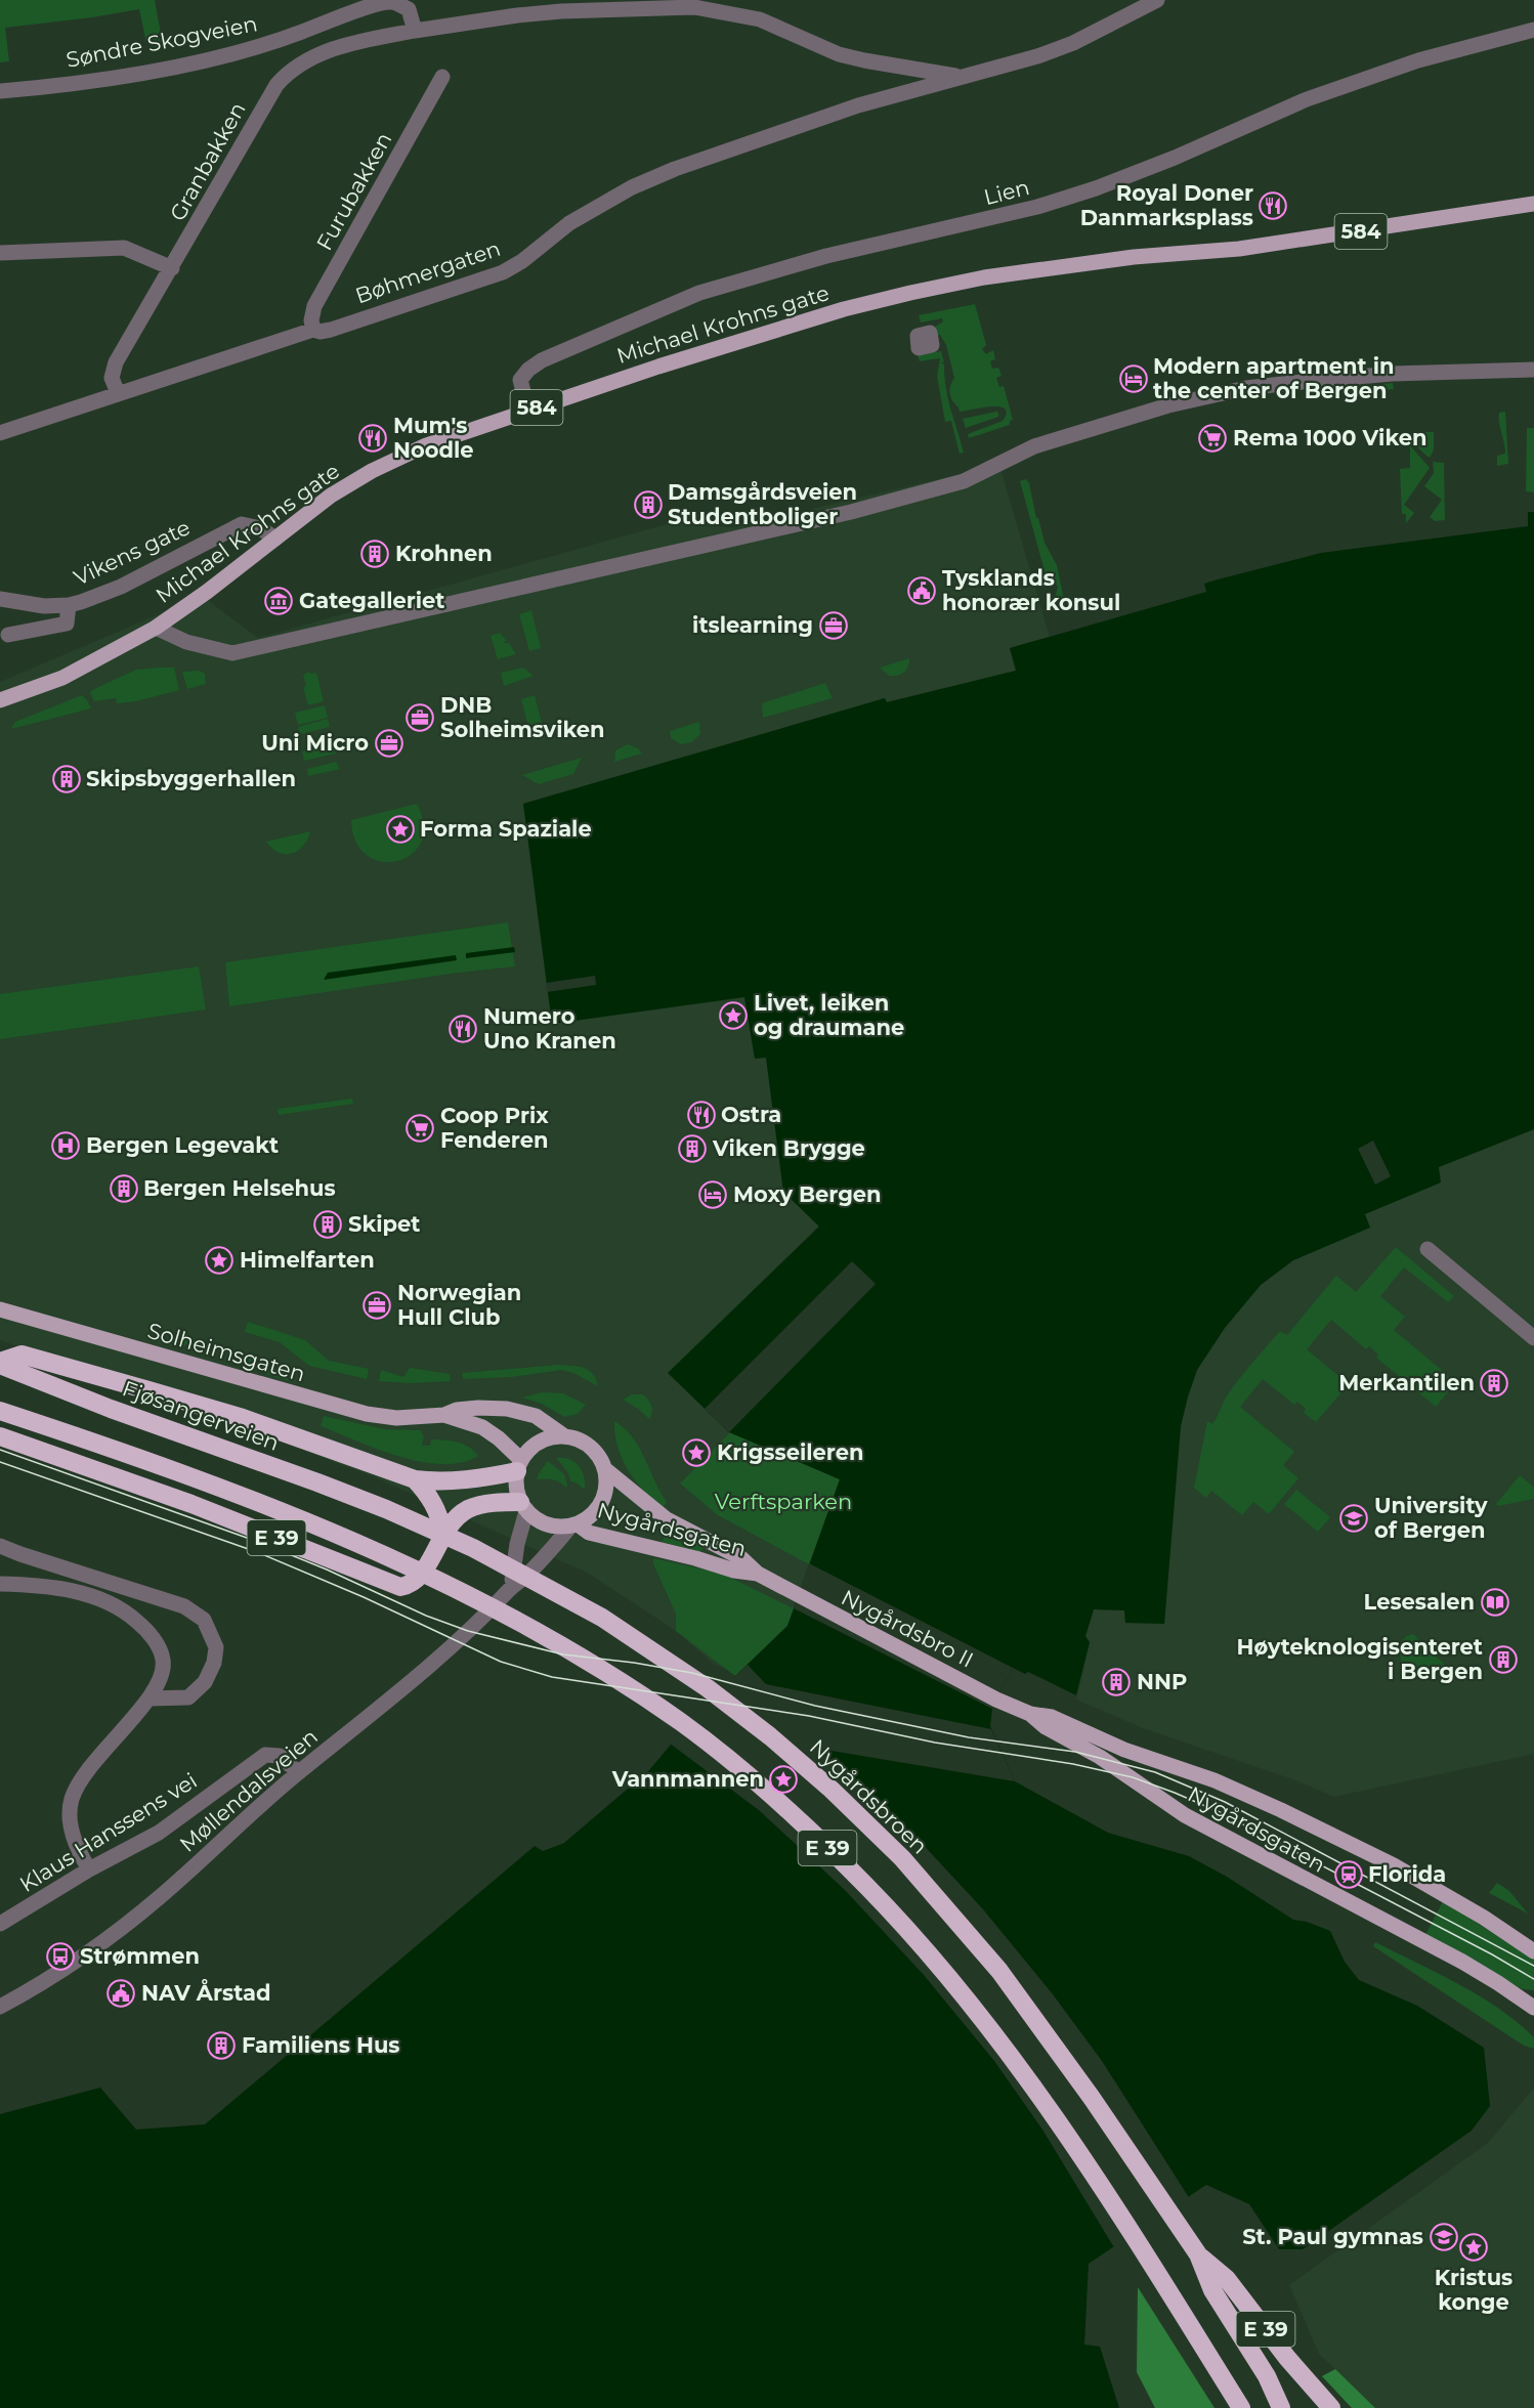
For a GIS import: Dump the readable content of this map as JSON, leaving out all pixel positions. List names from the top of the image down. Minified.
{"streets":{"highway":["Fjøsangerveien","E 39","Nygårdsbroen"],"main road":["584","Michael Krohns gate","Solheimsgaten","Nygårdsgaten","Nygårdsbro II"],"street":["Søndre Skogveien","Granbakken","Furubakken","Lien","Bøhmergaten","Vikens gate","Møllendalsveien","Klaus Hanssens vei"]},"crossings":[["Søndre Skogveien","Granbakken"],["Granbakken","Bøhmergaten"],["Furubakken","Bøhmergaten"],["Lien","Michael Krohns gate"],["Michael Krohns gate","Vikens gate"],["Solheimsgaten","Nygårdsgaten"],["Solheimsgaten","E 39"],["Solheimsgaten","Møllendalsveien"],["Fjøsangerveien","E 39"],["Fjøsangerveien","Nygårdsbroen"],["Nygårdsgaten","E 39"],["Nygårdsgaten","Nygårdsbro II"],["Nygårdsgaten","Møllendalsveien"],["E 39","Møllendalsveien"],["E 39","Nygårdsbroen"],["Møllendalsveien","Klaus Hanssens vei"]],"parks":["Verftsparken"],"places":{"restaurant":["Royal Doner Danmarksplass","Mum's Noodle","Numero Uno Kranen","Ostra"],"hotel":["Modern apartment in the center of Bergen","Moxy Bergen"],"supermarket":["Rema 1000 Viken","Coop Prix Fenderen"],"building":["Damsgårdsveien Studentboliger","Krohnen","Skipsbyggerhallen","Viken Brygge","Bergen Helsehus","Skipet","Merkantilen","Høyteknologisenteret i Bergen","NNP","Familiens Hus"],"public building":["Tysklands honorær konsul","NAV Årstad"],"museum":["Gategalleriet"],"office":["itslearning","DNB Solheimsviken","Uni Micro","Norwegian Hull Club"],"place":["Forma Spaziale","Livet, leiken og draumane","Himelfarten","Krigsseileren","Vannmannen","Kristus konge"],"hospital":["Bergen Legevakt"],"school or university":["University of Bergen","St. Paul gymnas"],"library":["Lesesalen"],"station":["Florida"],"bus stop":["Strømmen"]}}
